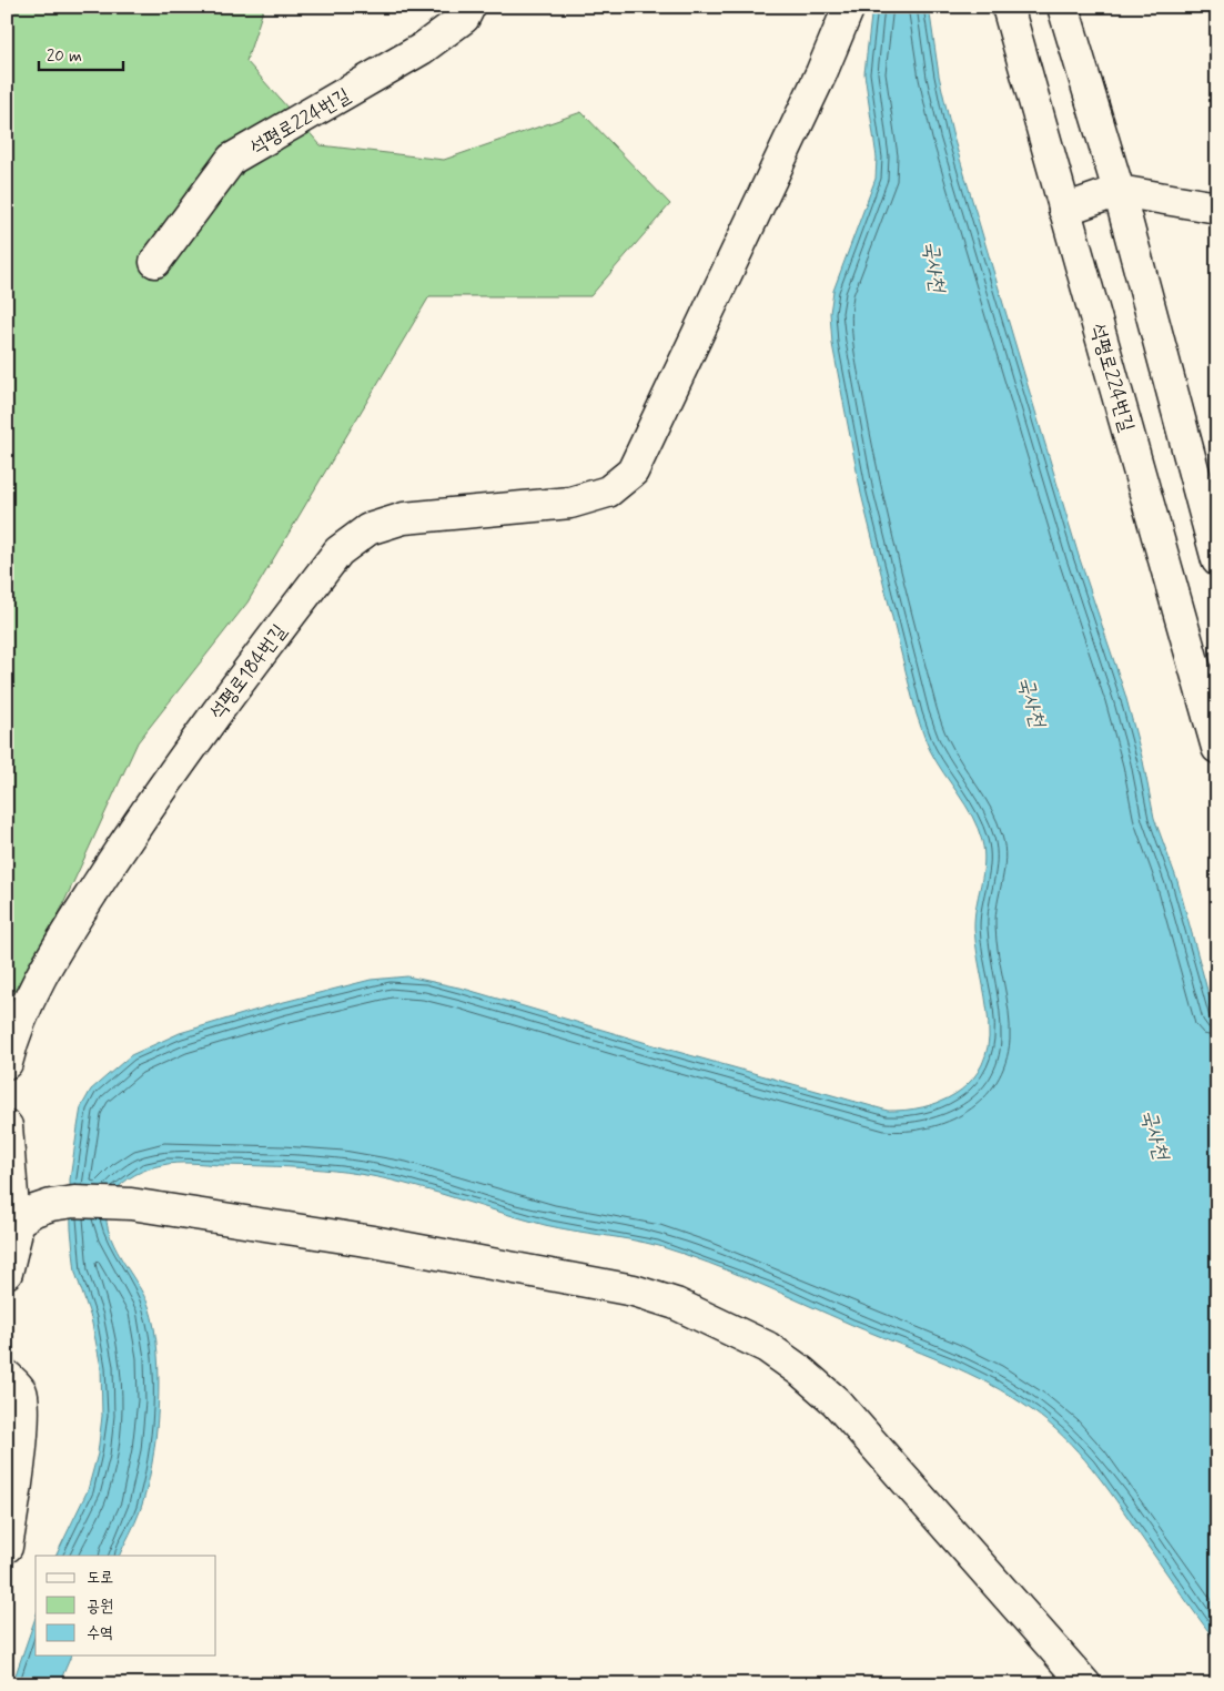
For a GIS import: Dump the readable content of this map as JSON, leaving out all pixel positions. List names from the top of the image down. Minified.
{"streets":{"lane":["석평로224번길","석평로184번길"]},"water":["국사천"],"legend":["도로","공원","수역"],"scale_bar":"20 m"}
